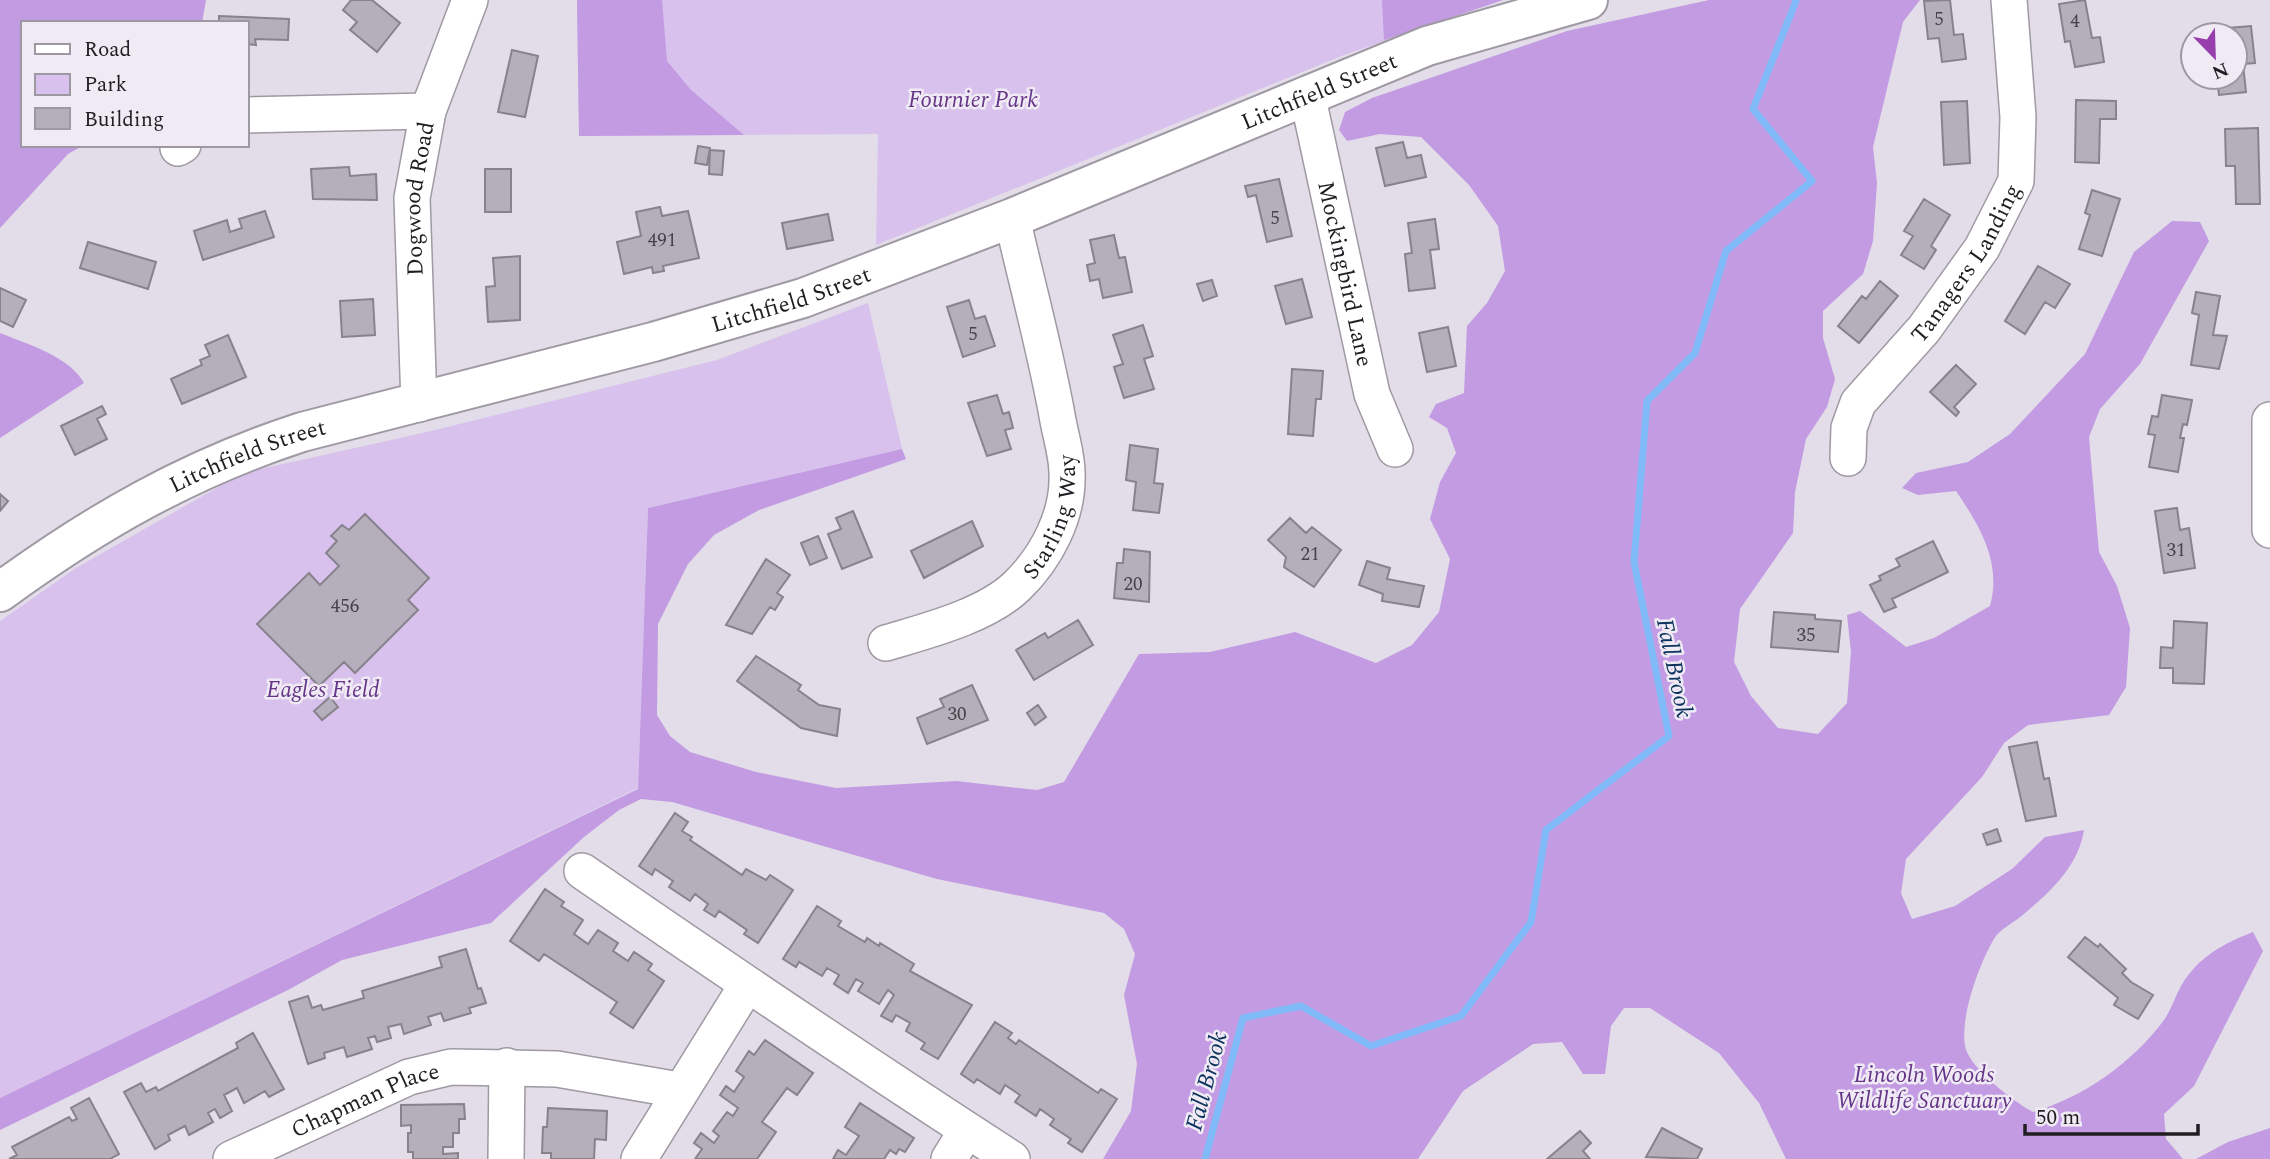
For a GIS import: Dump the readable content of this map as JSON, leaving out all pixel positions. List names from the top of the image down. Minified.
{"streets":{"main road":["Litchfield Street"],"street":["Dogwood Road","Tanagers Landing","Mockingbird Lane","Starling Way","Chapman Place"]},"crossings":[["Litchfield Street","Dogwood Road"],["Litchfield Street","Mockingbird Lane"],["Litchfield Street","Starling Way"]],"water":["Fall Brook"],"parks":["Fournier Park","Eagles Field","Lincoln Woods Wildlife Sanctuary"],"house_numbers":["5","4","5","491","5","31","21","20","456","35","30"],"legend":["Road","Park","Building"],"scale_bar":"50 m","north":"bottom right"}
